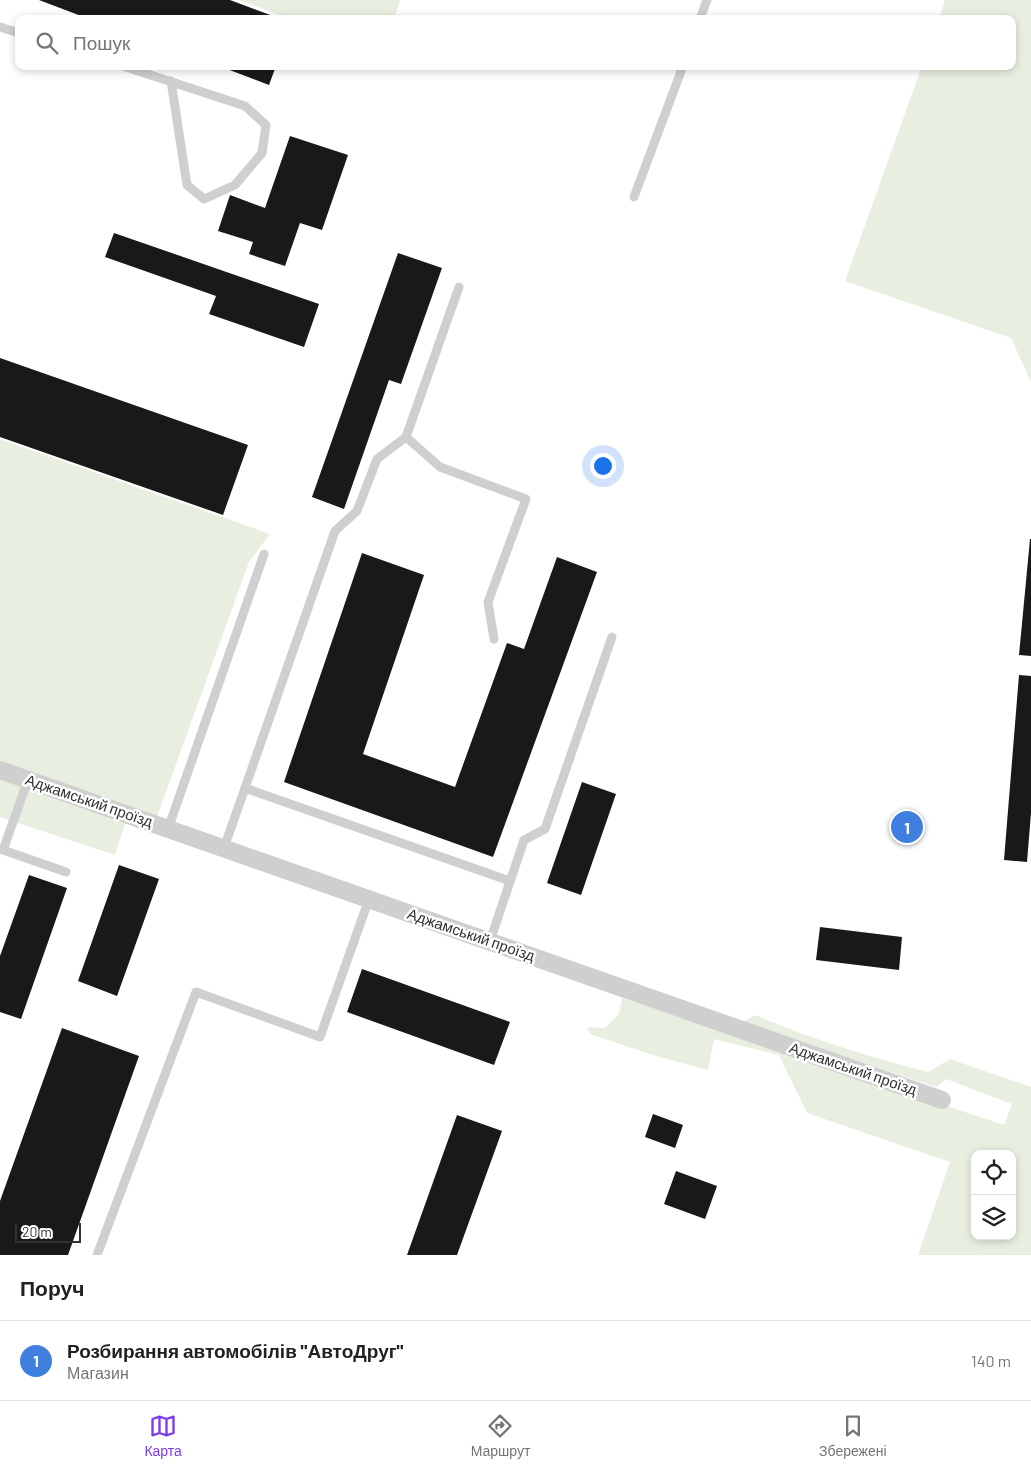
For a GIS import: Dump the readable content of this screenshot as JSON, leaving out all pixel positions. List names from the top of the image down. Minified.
{"streets":{"street":["Аджамський проїзд"]},"scale_bar":"20 m","page":{"search":"Пошук","pins":"1","scale":"20 m","heading":"Поруч","list":[{"mark":"1","name":"Розбирання автомобілів \"АвтоДруг\"","note":"Магазин","value":"140 m"}],"nav":["Карта","Маршрут","Збережені"]}}
